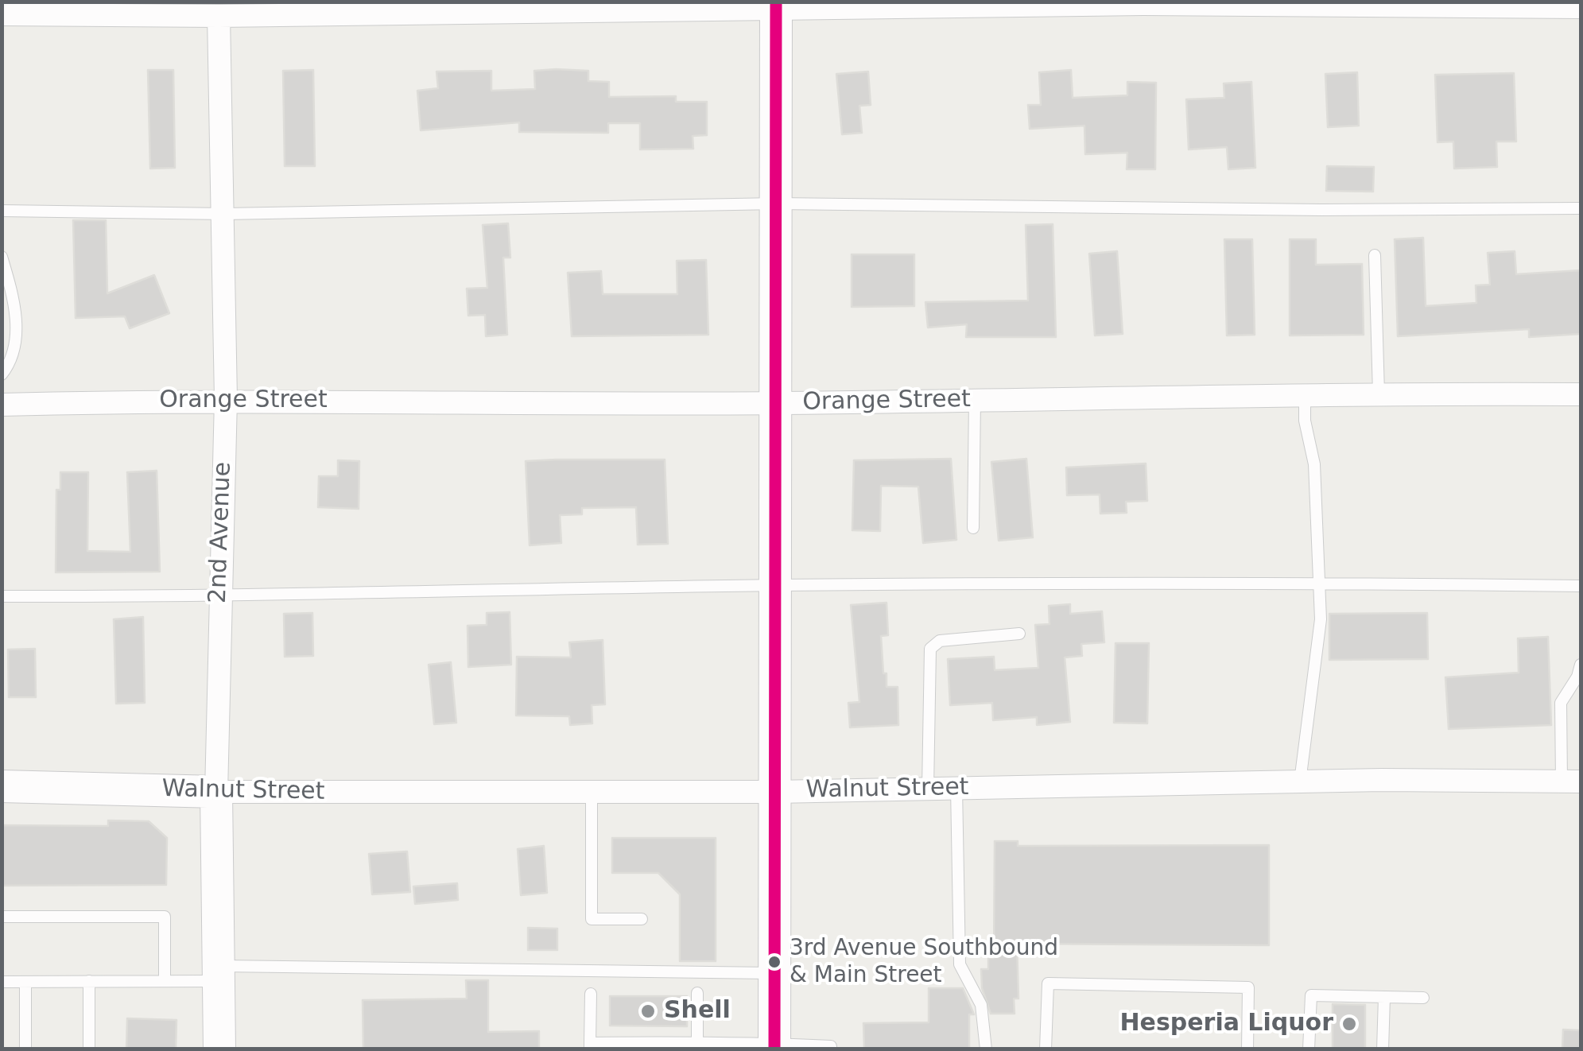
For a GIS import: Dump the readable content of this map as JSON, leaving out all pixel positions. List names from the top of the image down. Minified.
{"streets":{"street":["Orange Street","2nd Avenue","Walnut Street"]},"crossings":[["Orange Street","2nd Avenue"],["2nd Avenue","Walnut Street"]],"places":["3rd Avenue Southbound & Main Street","Shell","Hesperia Liquor"]}
